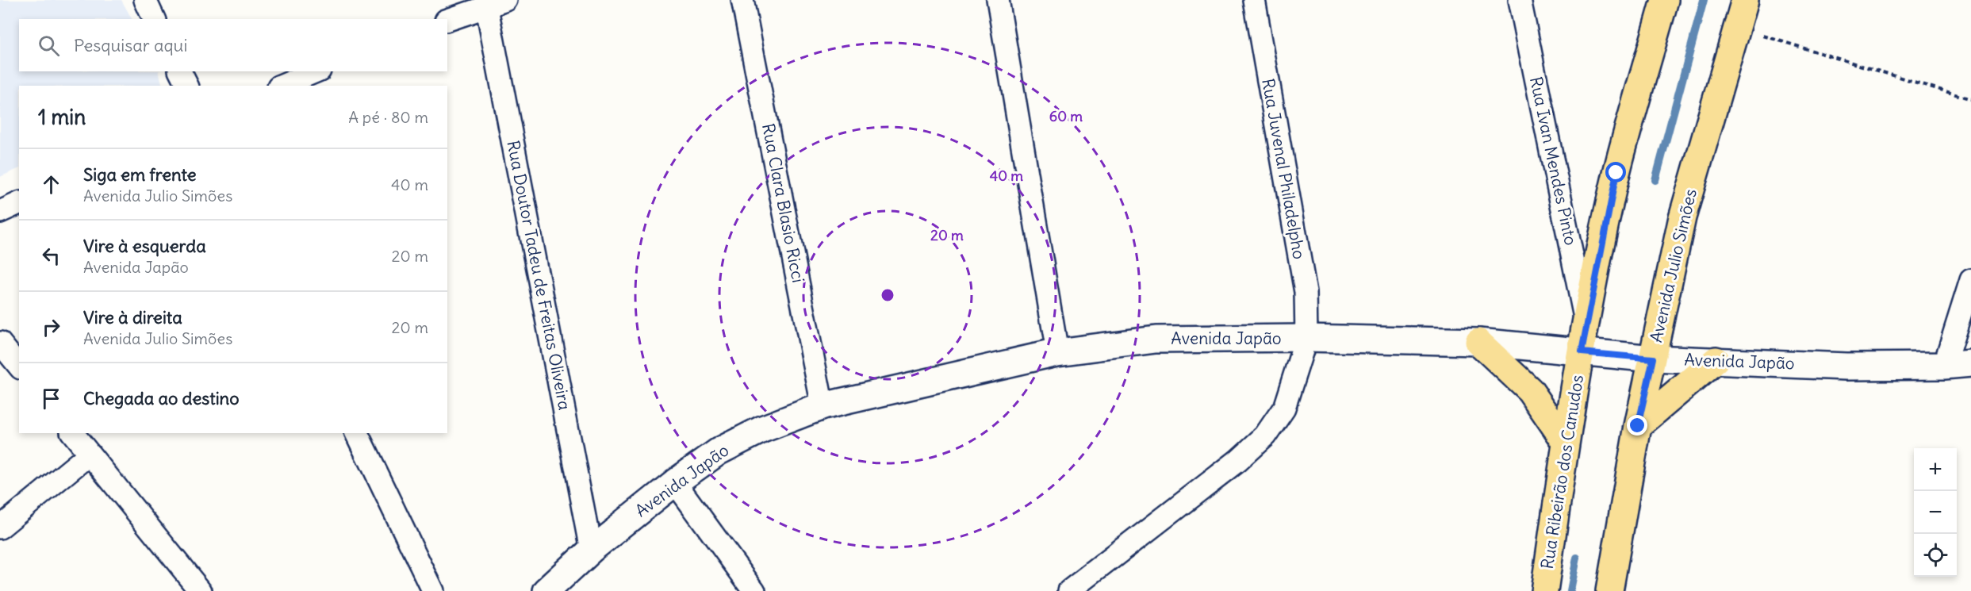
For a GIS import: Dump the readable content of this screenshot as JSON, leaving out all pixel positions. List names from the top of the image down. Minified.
{"streets":{"main road":["Avenida Julio Simões","Avenida Japão","Rua Ribeirão dos Canudos"],"street":["Rua Ivan Mendes Pinto","Rua Juvenal Philadelpho","Rua Clara Blasio Ricci","Rua Doutor Tadeu de Freitas Oliveira"]},"crossings":[["Rua Juvenal Philadelpho","Avenida Japão"],["Rua Clara Blasio Ricci","Avenida Japão"],["Avenida Julio Simões","Avenida Japão"],["Rua Doutor Tadeu de Freitas Oliveira","Avenida Japão"],["Avenida Japão","Rua Ribeirão dos Canudos"]],"page":{"search":"Pesquisar aqui","heading":["1 min","A pé · 80 m"],"list":[["Siga em frente","Avenida Julio Simões","40 m"],["Vire à esquerda","Avenida Japão","20 m"],["Vire à direita","Avenida Julio Simões","20 m"],"Chegada ao destino"],"map_buttons":["+","−"]},"rings":["60 m","40 m","20 m"]}
